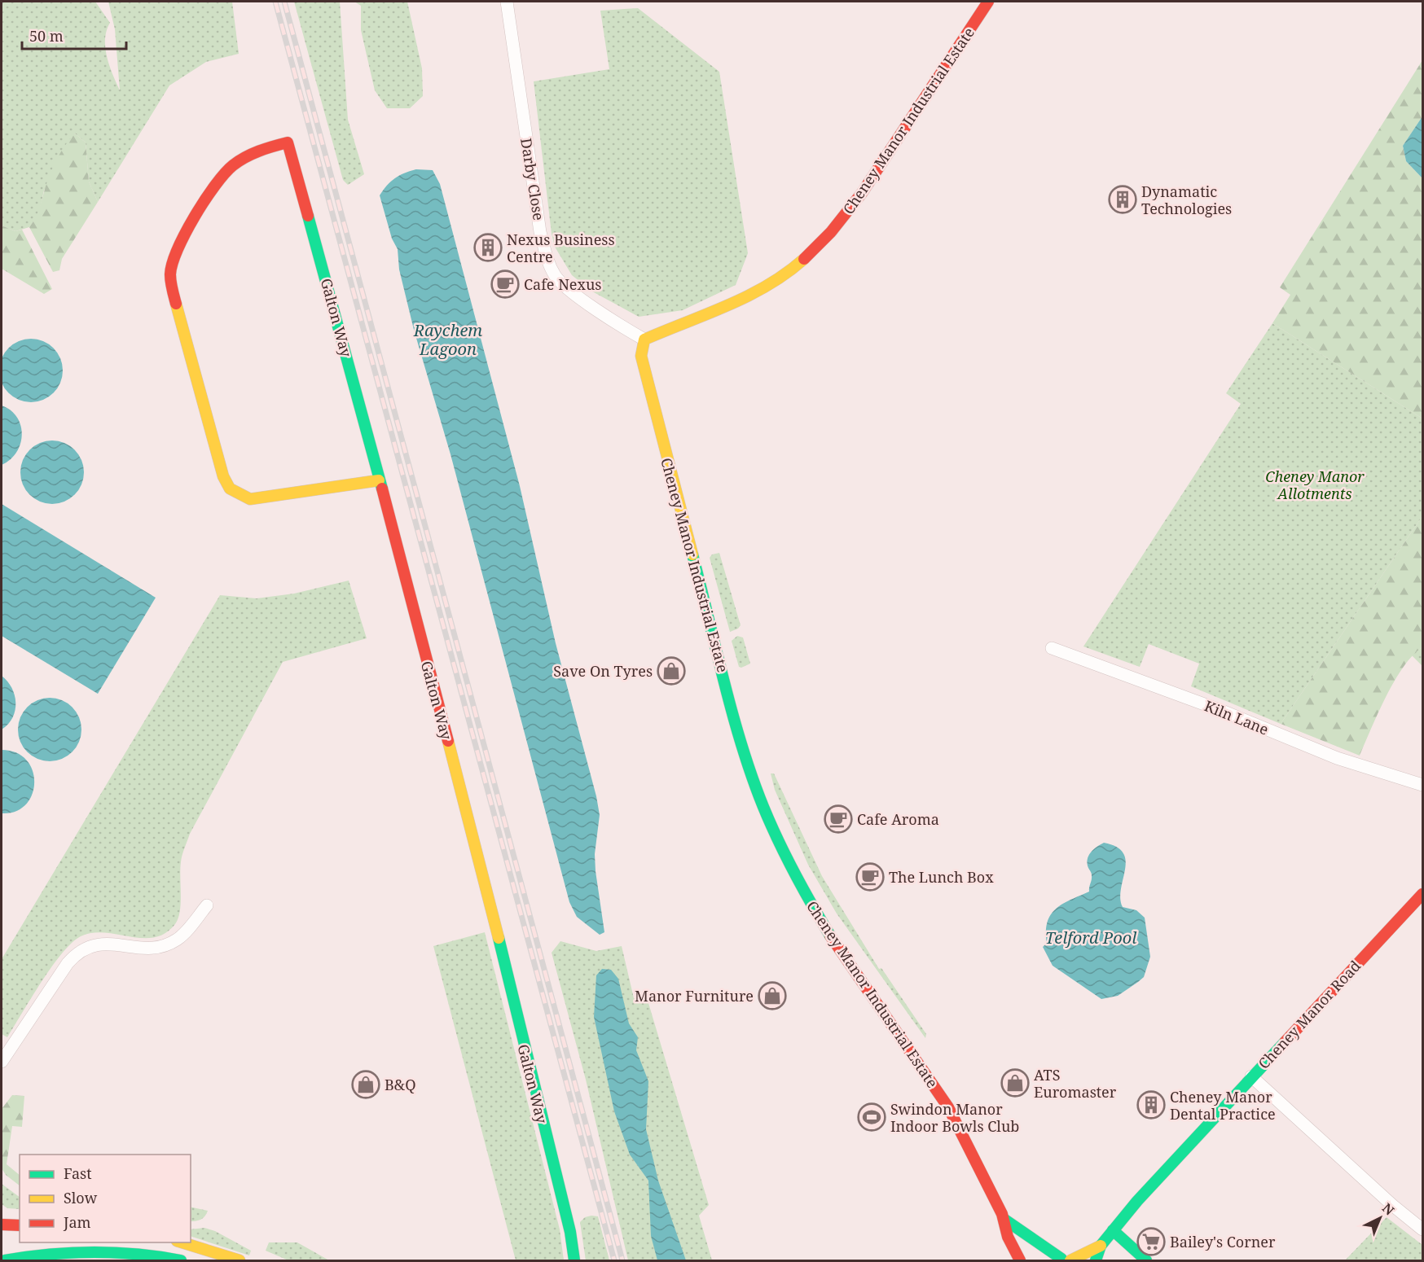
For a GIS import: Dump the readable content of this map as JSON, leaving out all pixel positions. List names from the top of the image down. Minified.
{"streets":{"street":["Cheney Manor Industrial Estate","Darby Close","Galton Way","Kiln Lane","Cheney Manor Road"]},"crossings":[["Cheney Manor Industrial Estate","Darby Close"],["Cheney Manor Industrial Estate","Cheney Manor Road"]],"water":["Raychem Lagoon","Telford Pool"],"parks":["Cheney Manor Allotments"],"places":{"building":["Dynamatic Technologies","Nexus Business Centre","Cheney Manor Dental Practice"],"cafe":["Cafe Nexus","Cafe Aroma","The Lunch Box"],"shop":["Save On Tyres","Manor Furniture","ATS Euromaster","B&Q"],"sports":["Swindon Manor Indoor Bowls Club"],"supermarket":["Bailey's Corner"]},"legend":["Fast","Slow","Jam"],"scale_bar":"50 m","north":"top right"}
